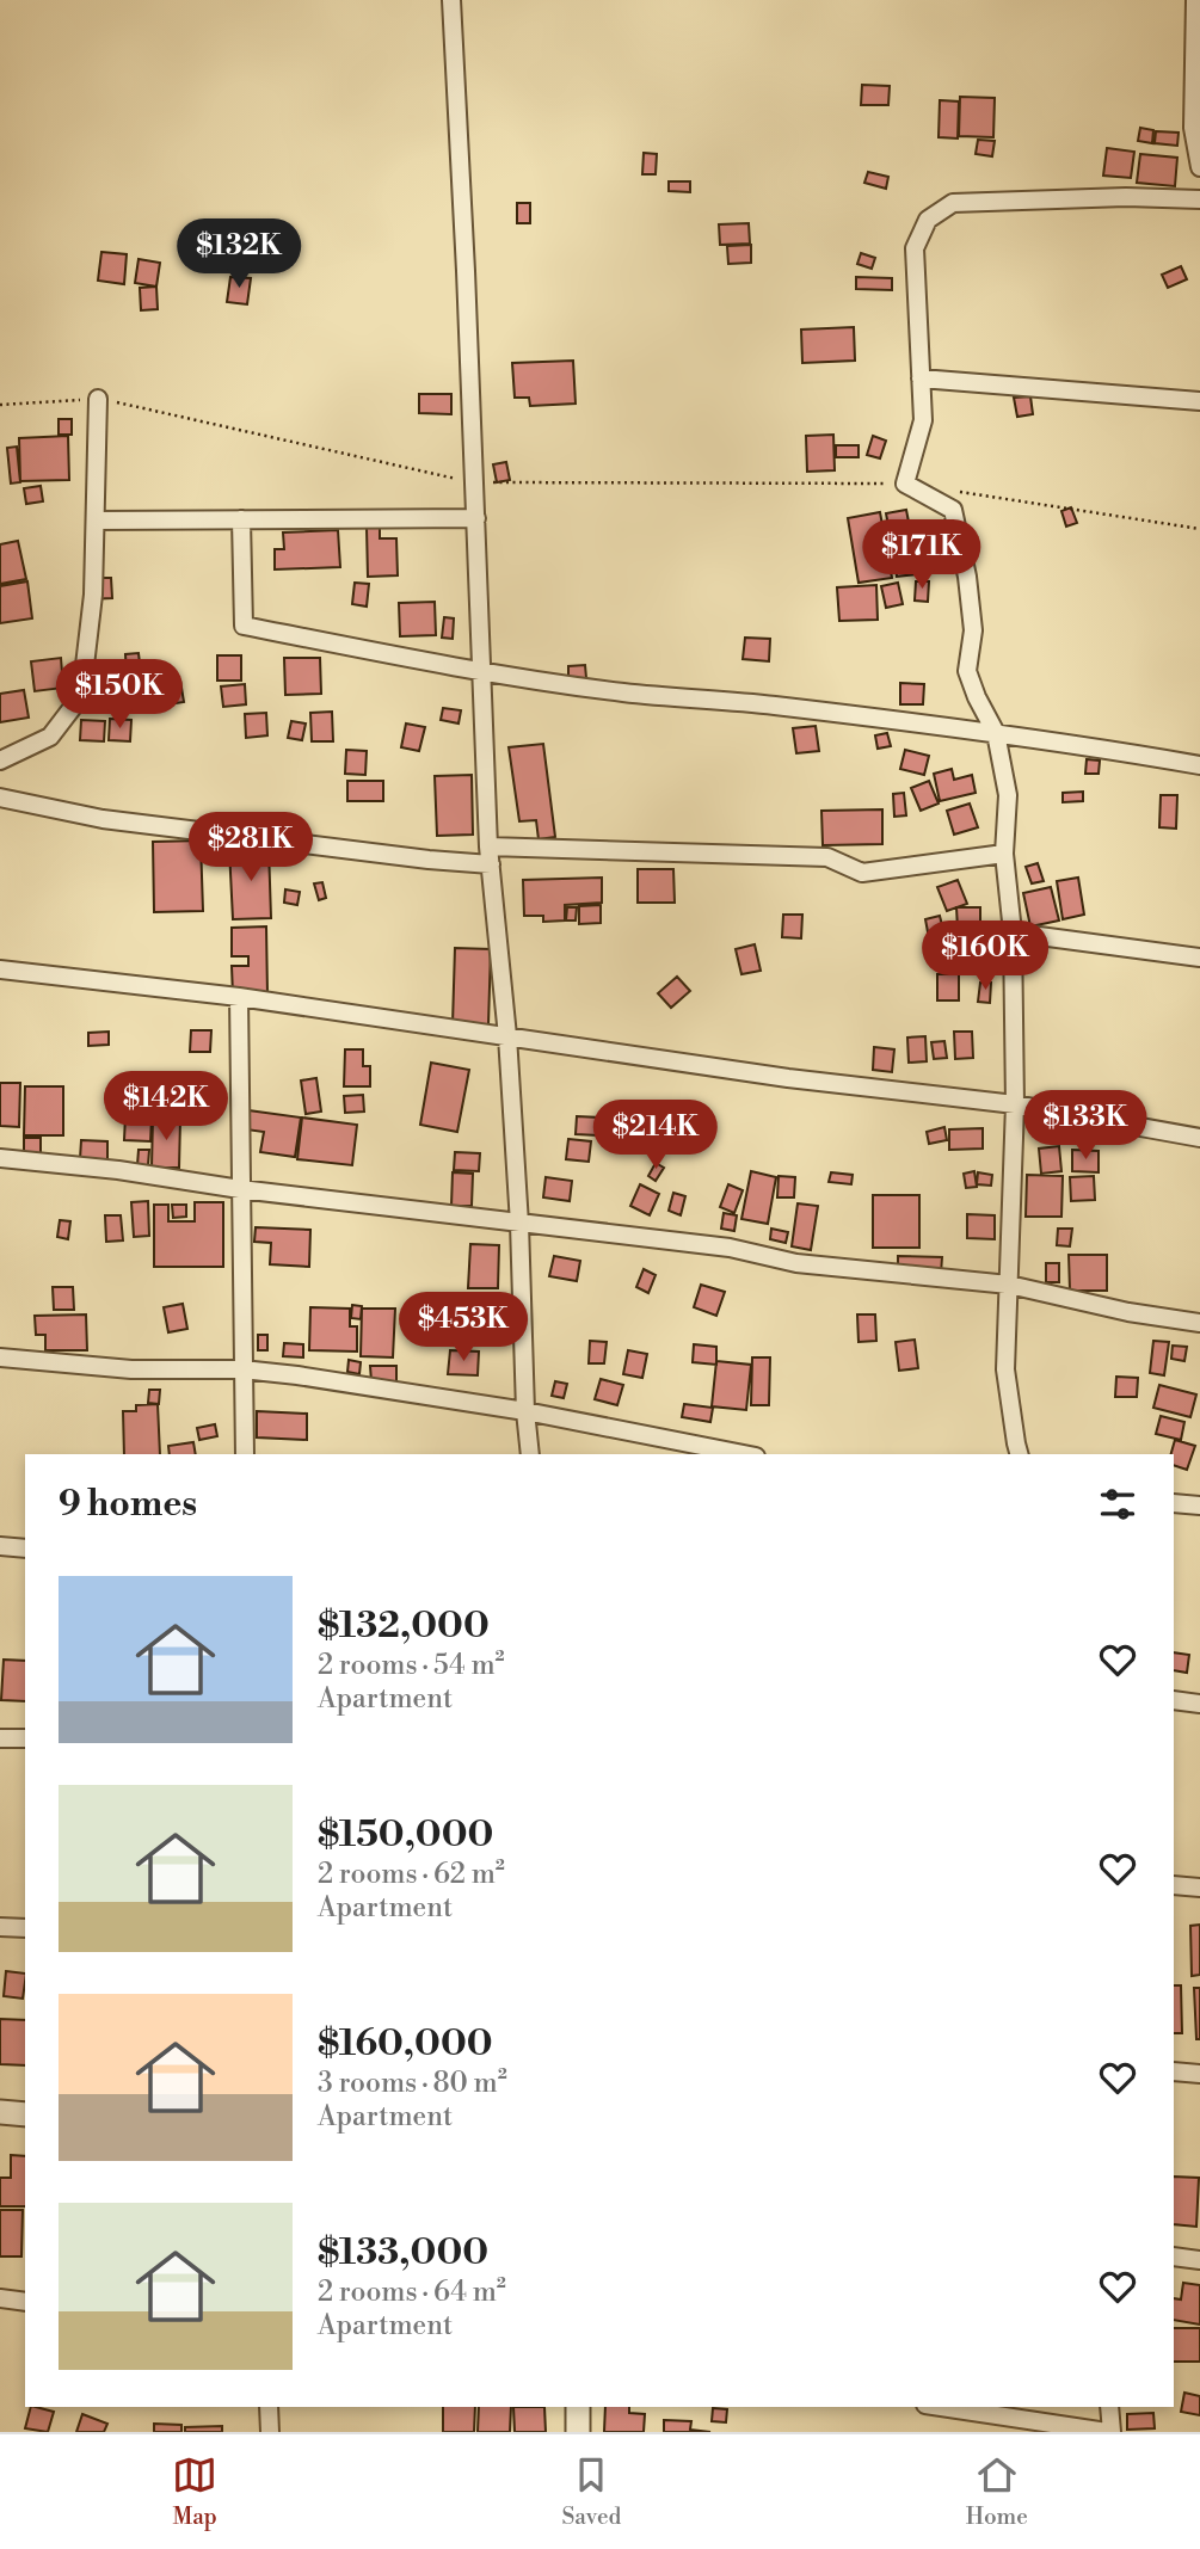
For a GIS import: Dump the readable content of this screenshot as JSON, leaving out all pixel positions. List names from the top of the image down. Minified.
{"page":{"price":["$132K","$171K","$150K","$281K","$160K","$142K","$133K","$214K","$453K"],"heading":"9 homes","list":[{"name":"$132,000","note":"2 rooms · 54 m² · Apartment"},{"name":"$150,000","note":"2 rooms · 62 m² · Apartment"},{"name":"$160,000","note":"3 rooms · 80 m² · Apartment"},{"name":"$133,000","note":"2 rooms · 64 m² · Apartment"}],"tabs":["Map","Saved","Home"]}}
